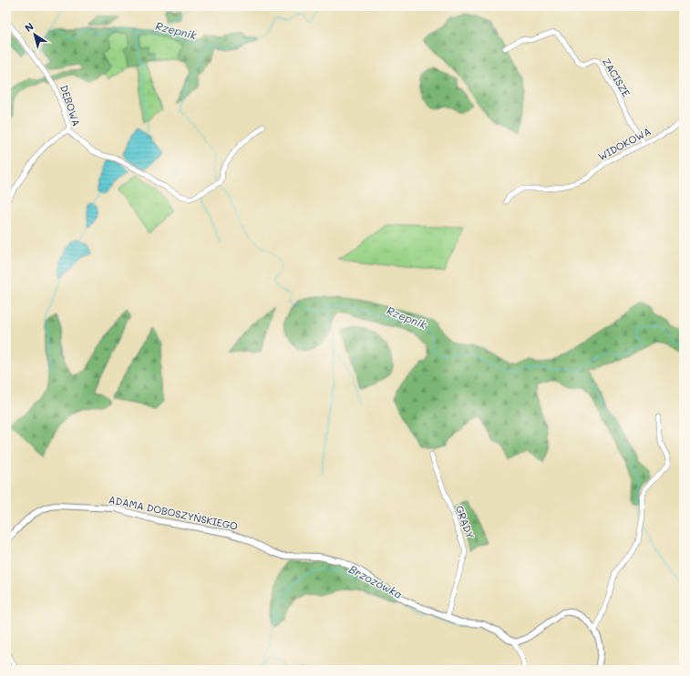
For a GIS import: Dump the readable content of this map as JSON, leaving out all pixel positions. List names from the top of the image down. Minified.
{"streets":{"street":["ZACISZE","DĘBOWA","WIDOKOWA","ADAMA DOBOSZYŃSKIEGO","GRĄDY"]},"crossings":[["ZACISZE","WIDOKOWA"],["ADAMA DOBOSZYŃSKIEGO","GRĄDY"]],"water":["Rzepnik","Brzozówka"],"north":"top left"}
